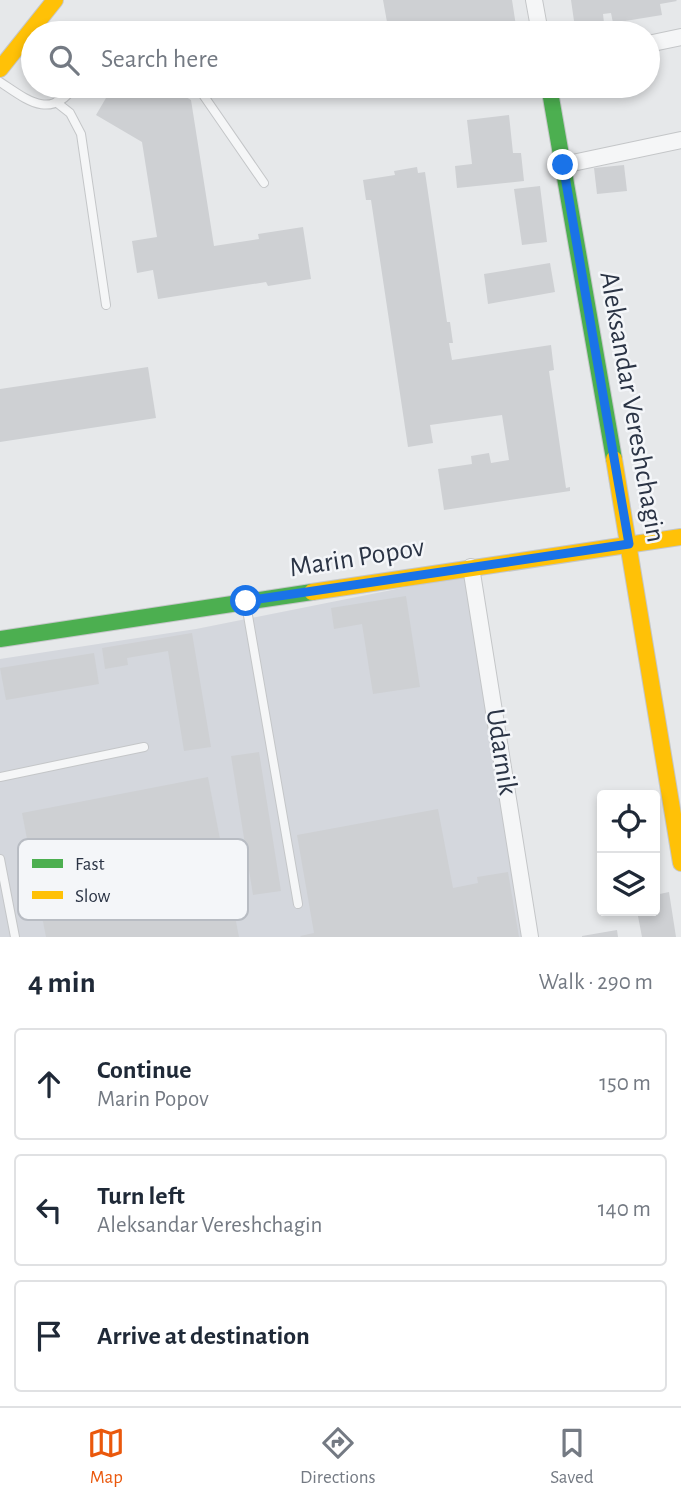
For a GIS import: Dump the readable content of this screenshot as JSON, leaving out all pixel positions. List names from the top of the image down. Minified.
{"streets":{"street":["Aleksandar Vereshchagin","Marin Popov","Udarnik"]},"crossings":[["Aleksandar Vereshchagin","Marin Popov"],["Marin Popov","Udarnik"]],"legend":["Fast","Slow"],"page":{"search":"Search here","heading":["4 min","Walk · 290 m"],"list":[["Continue","Marin Popov","150 m"],["Turn left","Aleksandar Vereshchagin","140 m"],"Arrive at destination"],"nav":["Map","Directions","Saved"]}}
